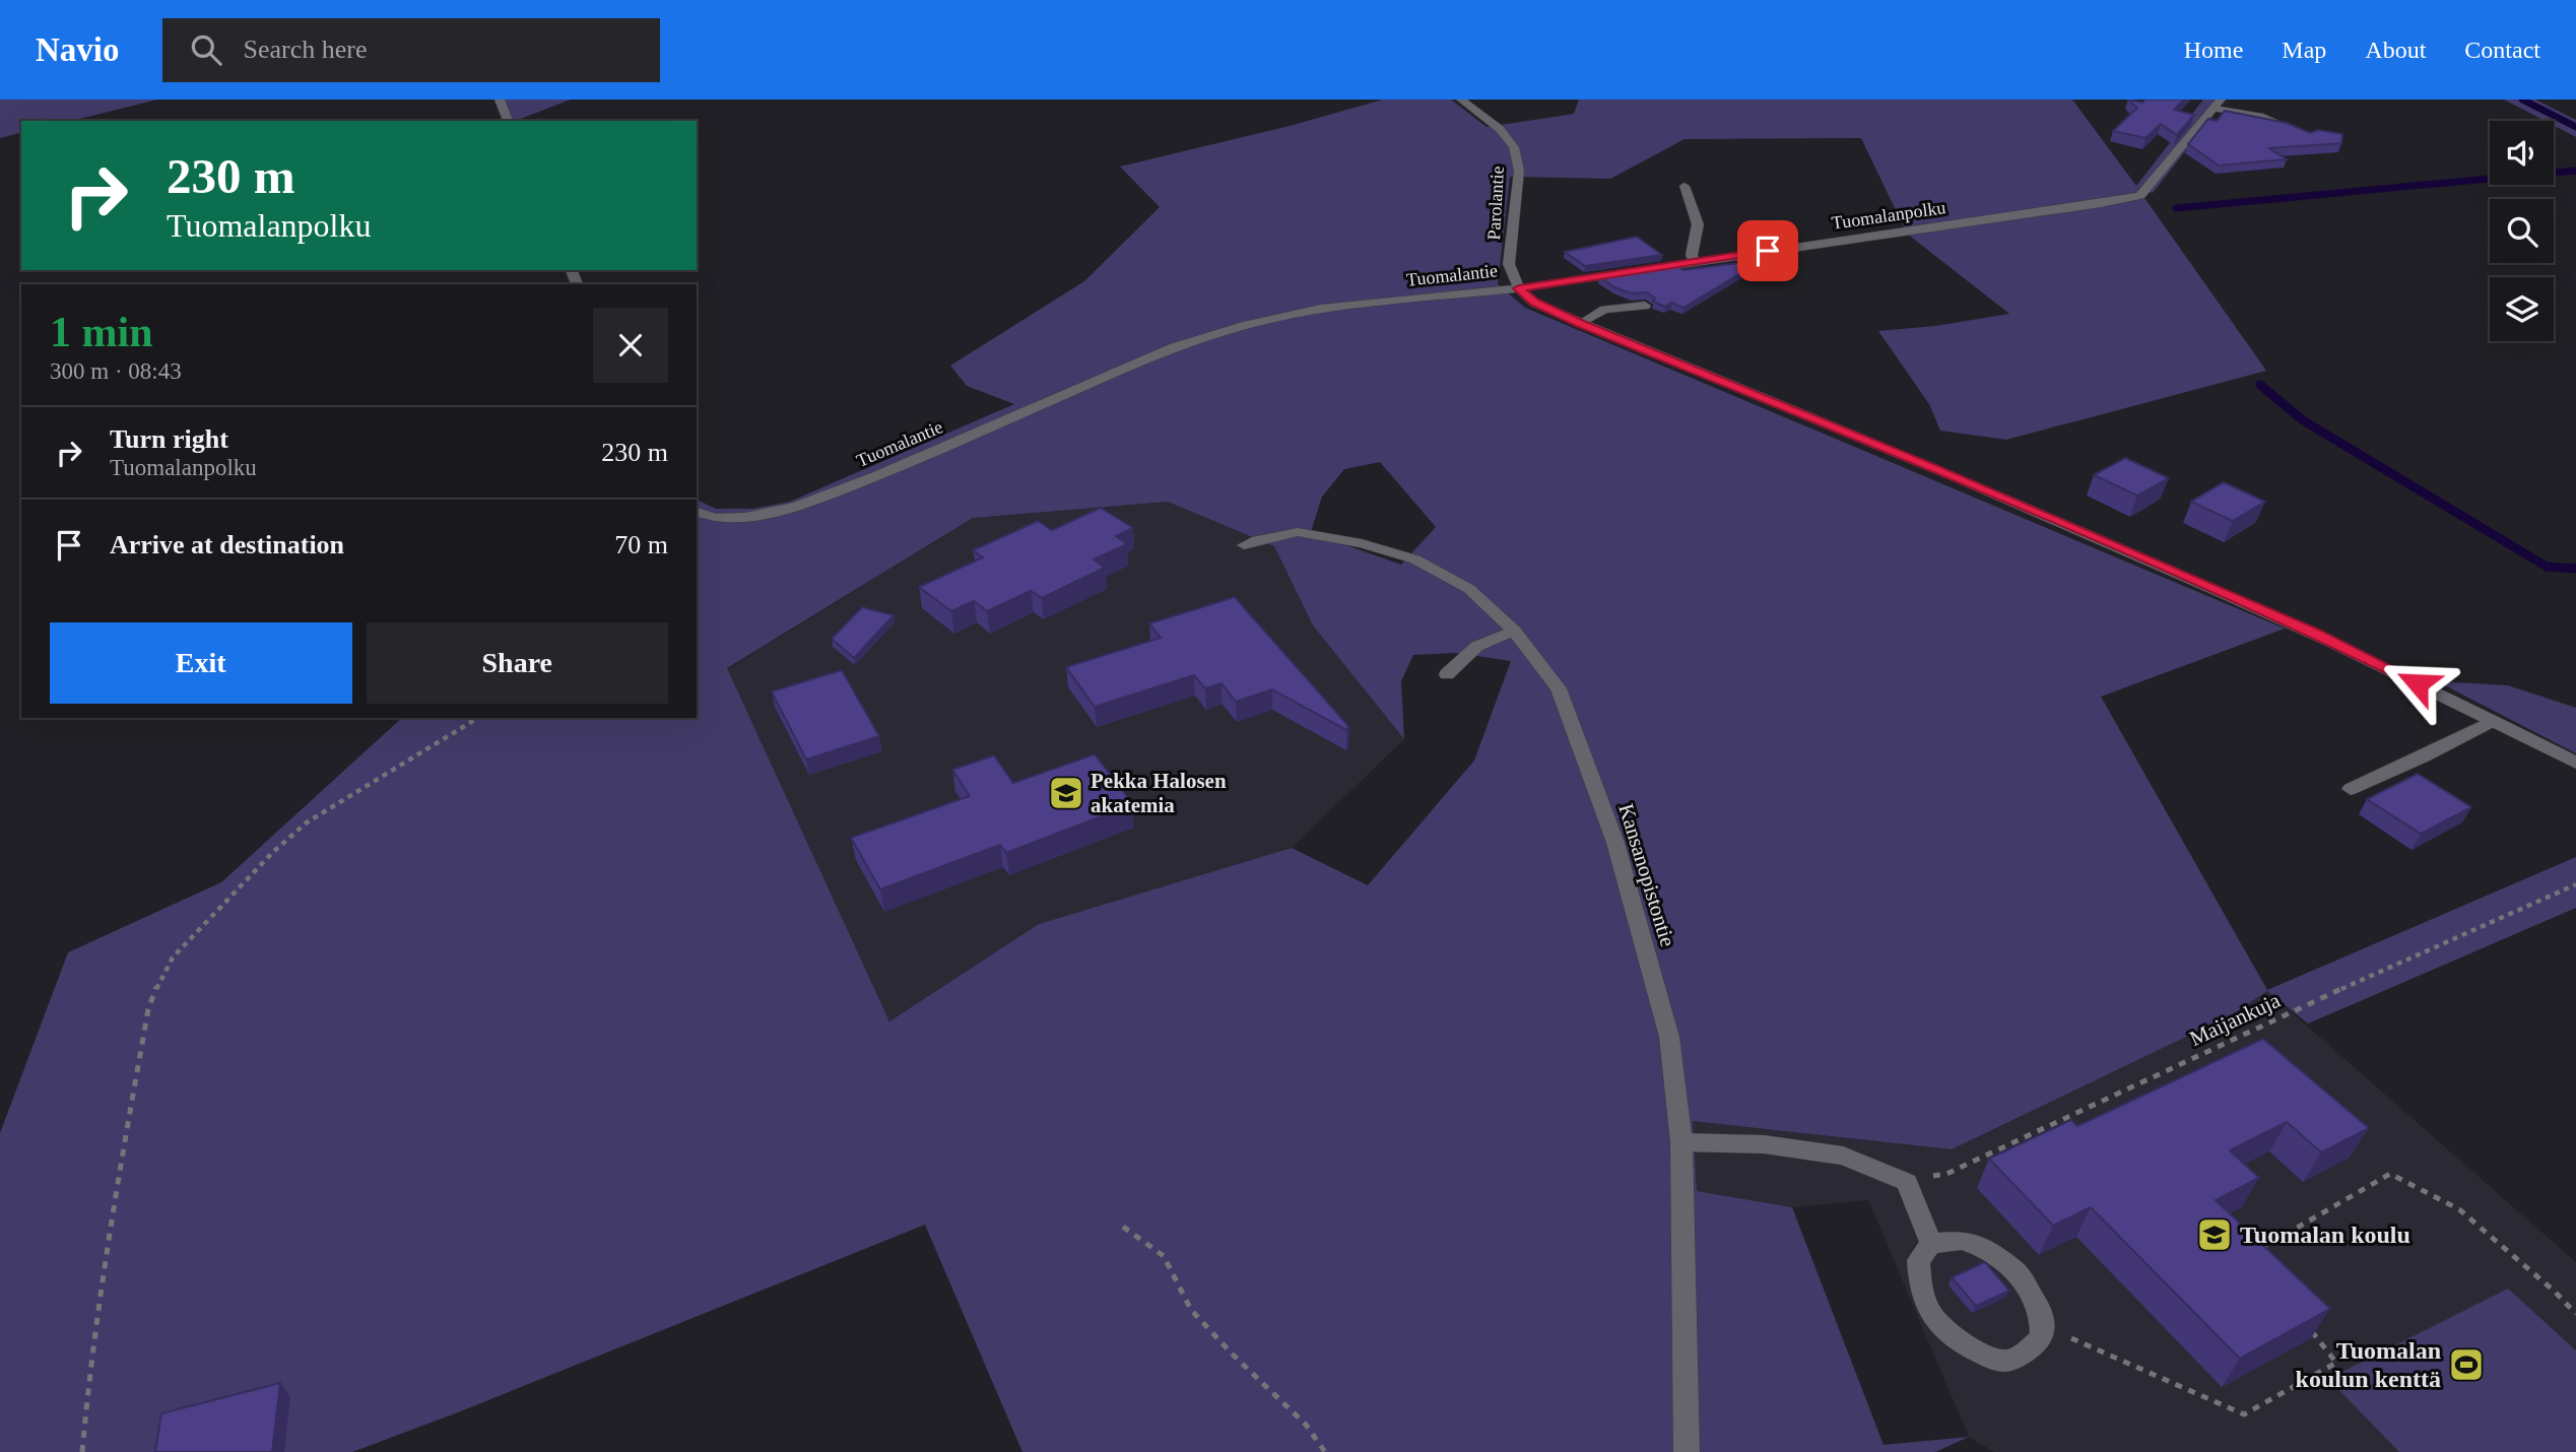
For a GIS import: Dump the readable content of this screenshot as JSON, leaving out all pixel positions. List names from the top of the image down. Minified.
{"streets":{"street":["Parolantie","Tuomalanpolku","Tuomalantie","Kansanopistontie"],"path":["Maijankuja"]},"crossings":[["Parolantie","Tuomalanpolku"],["Parolantie","Tuomalantie"],["Tuomalanpolku","Tuomalantie"]],"places":{"school or university":["Pekka Halosen akatemia","Tuomalan koulu"],"sports":["Tuomalan koulun kenttä"]},"page":{"header":"Navio","search":"Search here","nav":["Home","Map","About","Contact"],"turn":["230 m","Tuomalanpolku"],"heading":["1 min","300 m · 08:43"],"list":[{"name":"Turn right","note":"Tuomalanpolku","value":"230 m"},{"name":"Arrive at destination","value":"70 m"}],"buttons":["Exit","Share"]}}
